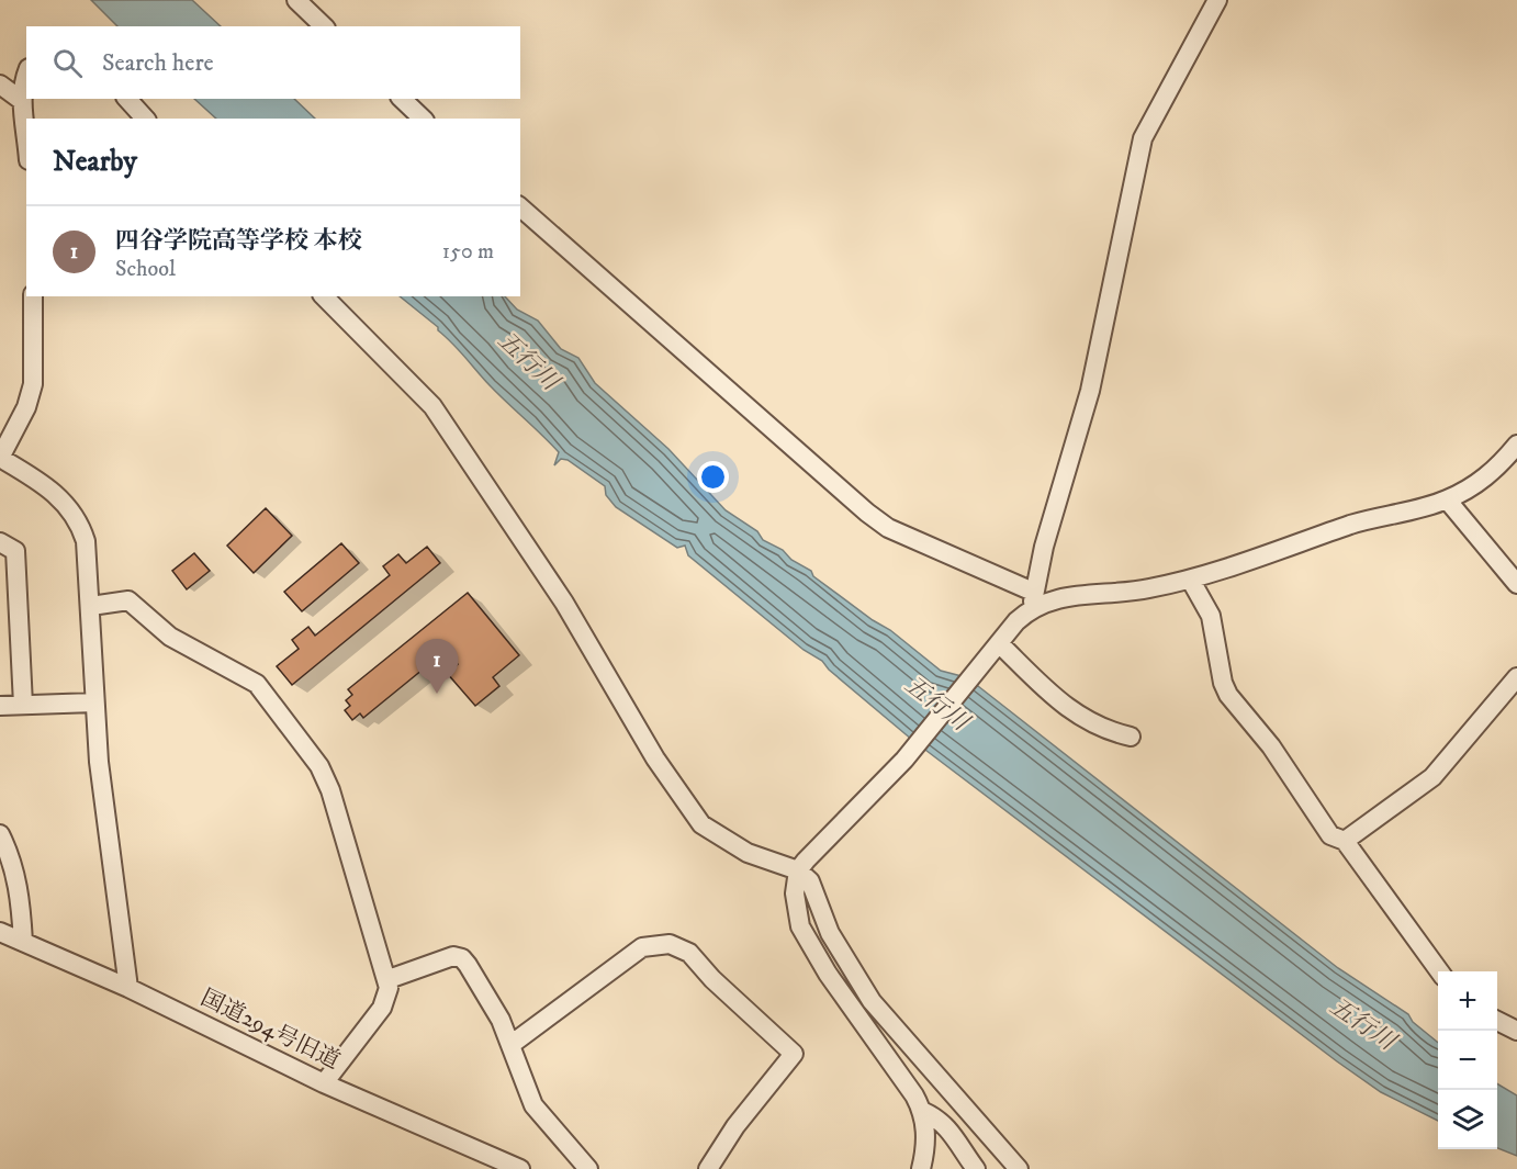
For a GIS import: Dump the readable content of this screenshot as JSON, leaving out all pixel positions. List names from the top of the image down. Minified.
{"streets":{"street":["国道294号旧道"]},"water":["五行川"],"page":{"search":"Search here","heading":"Nearby","list":[{"mark":"1","name":"四谷学院高等学校 本校","note":"School","value":"150 m"}],"pins":"1","map_buttons":["+","−"]}}
